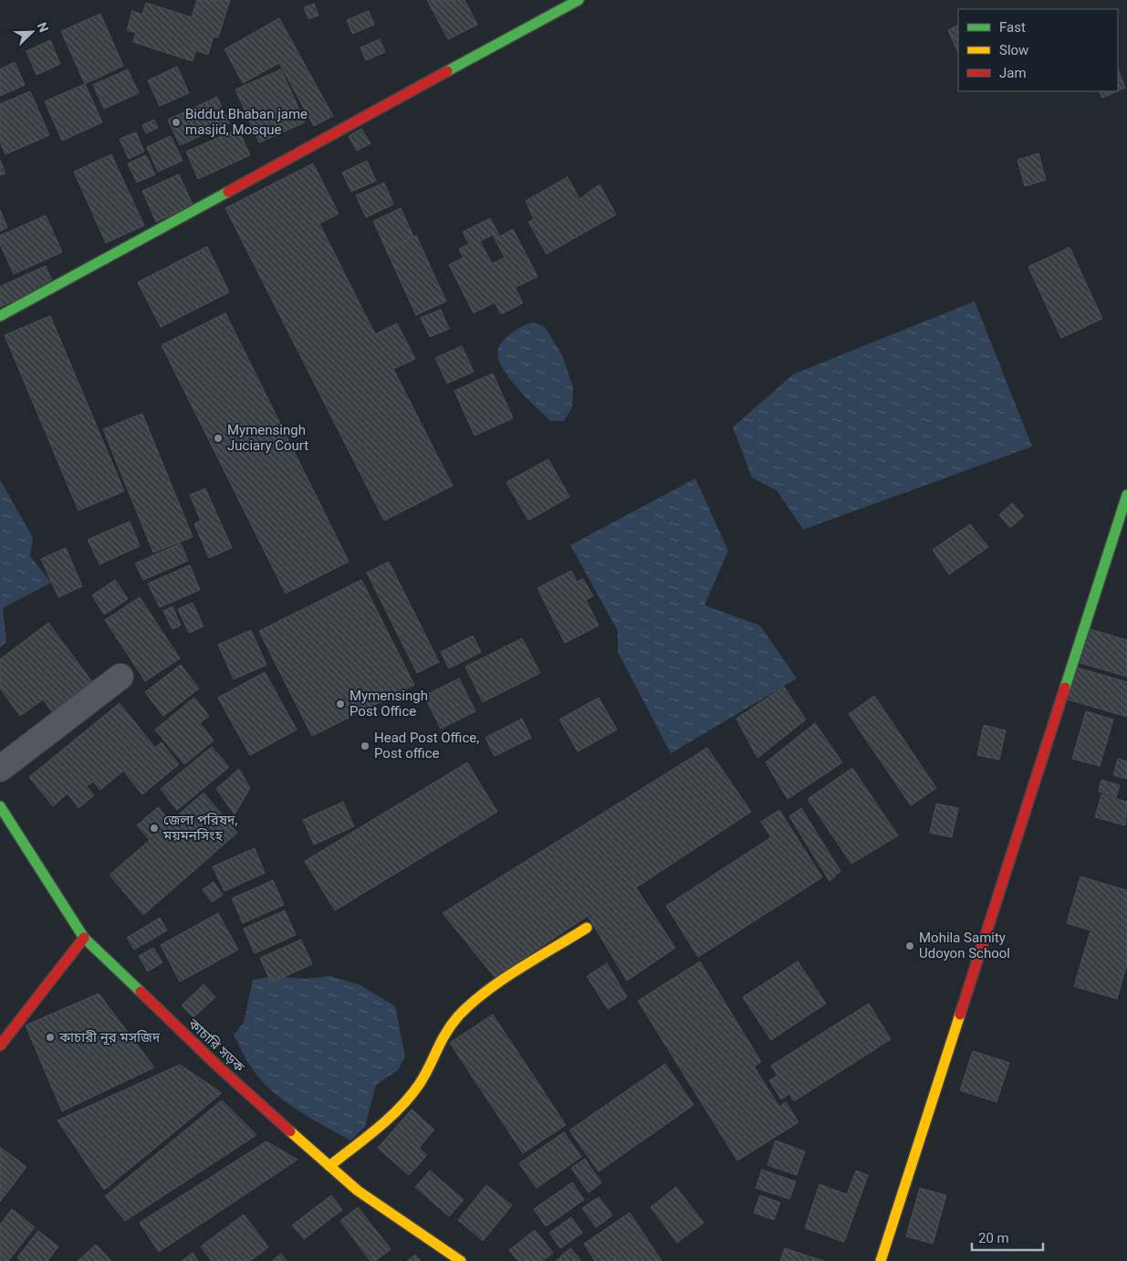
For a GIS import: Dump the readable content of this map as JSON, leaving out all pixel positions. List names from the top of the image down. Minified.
{"streets":{"street":["কাচারি সড়ক"]},"places":["Biddut Bhaban jame masjid, Mosque","Mymensingh Juciary Court","Mymensingh Post Office","Head Post Office, Post office","জেলা পরিষদ, ময়মনসিংহ","Mohila Samity Udoyon School","কাচারী নূর মসজিদ"],"legend":["Fast","Slow","Jam"],"scale_bar":"20 m","north":"top right"}
